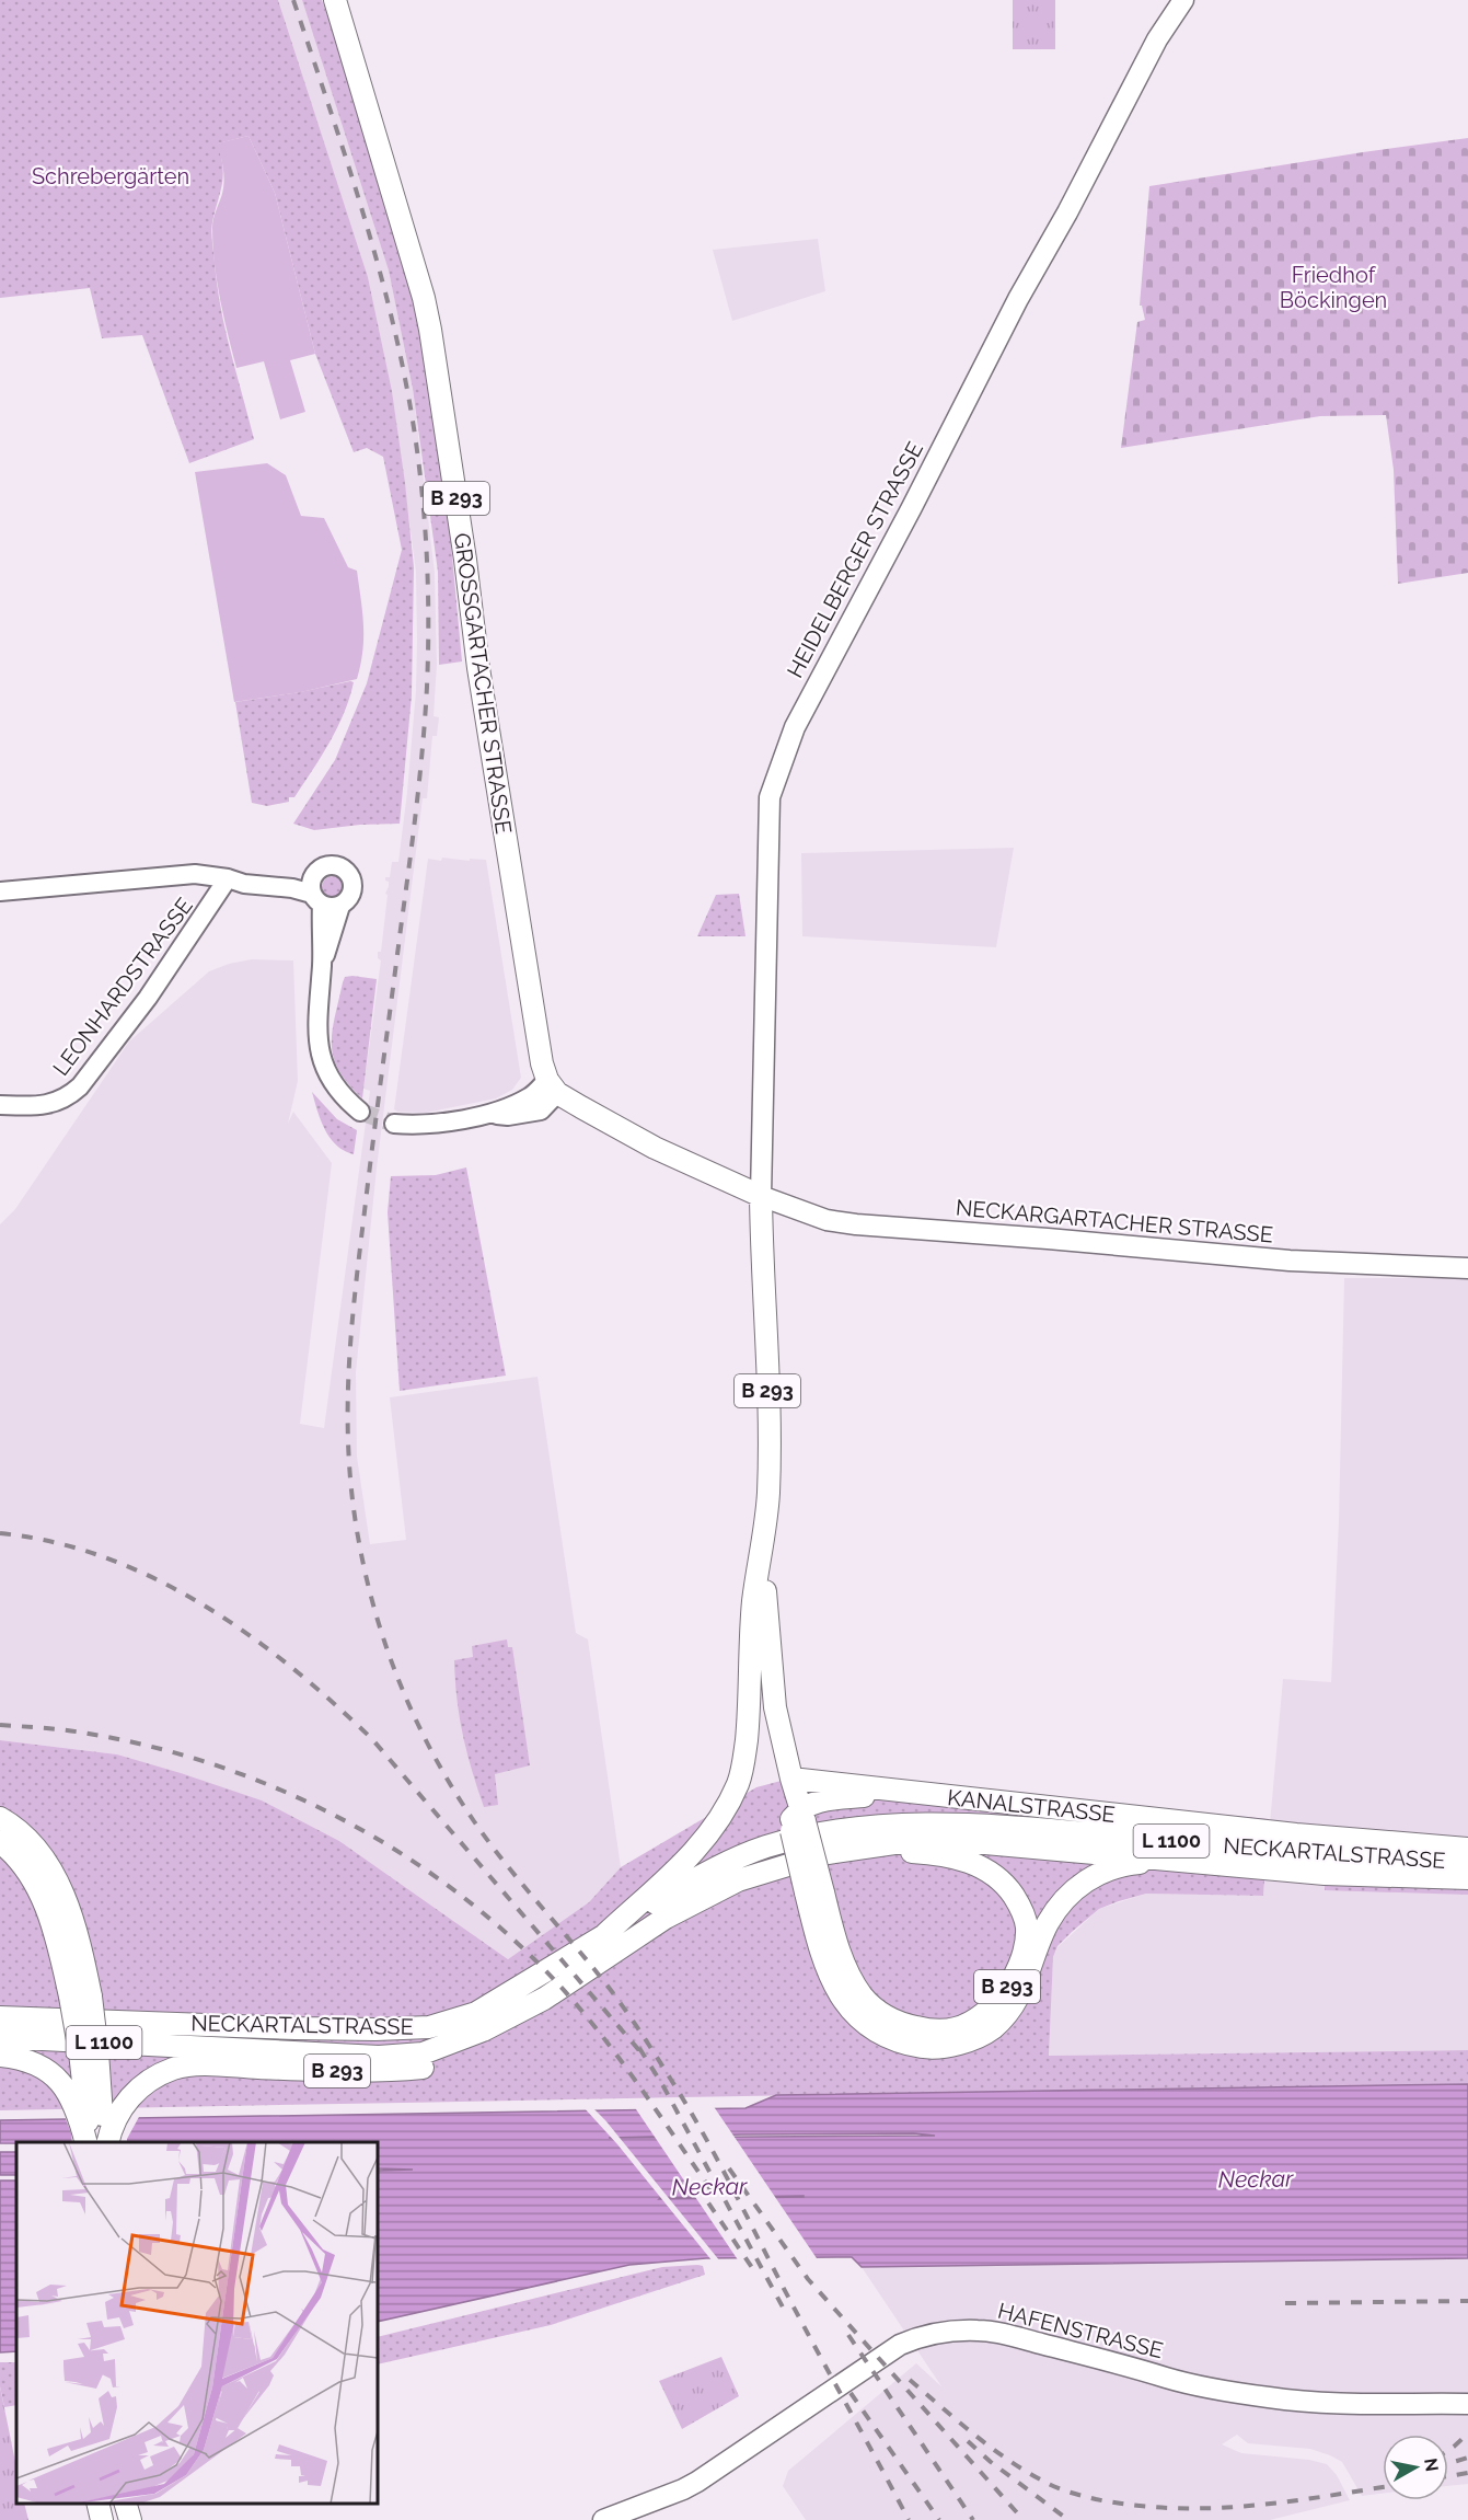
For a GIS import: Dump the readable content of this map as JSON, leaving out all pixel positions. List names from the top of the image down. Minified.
{"streets":{"main road":["B 293","HEIDELBERGER STRASSE","GROSSGARTACHER STRASSE","NECKARGARTACHER STRASSE","KANALSTRASSE","L 1100","NECKARTALSTRASSE","HAFENSTRASSE"],"street":["LEONHARDSTRASSE"]},"crossings":[["B 293","HEIDELBERGER STRASSE"],["B 293","NECKARGARTACHER STRASSE"],["B 293","KANALSTRASSE"],["B 293","NECKARTALSTRASSE"],["HEIDELBERGER STRASSE","NECKARGARTACHER STRASSE"]],"water":["Neckar"],"parks":["Schrebergärten","Friedhof Böckingen"],"north":"right"}
